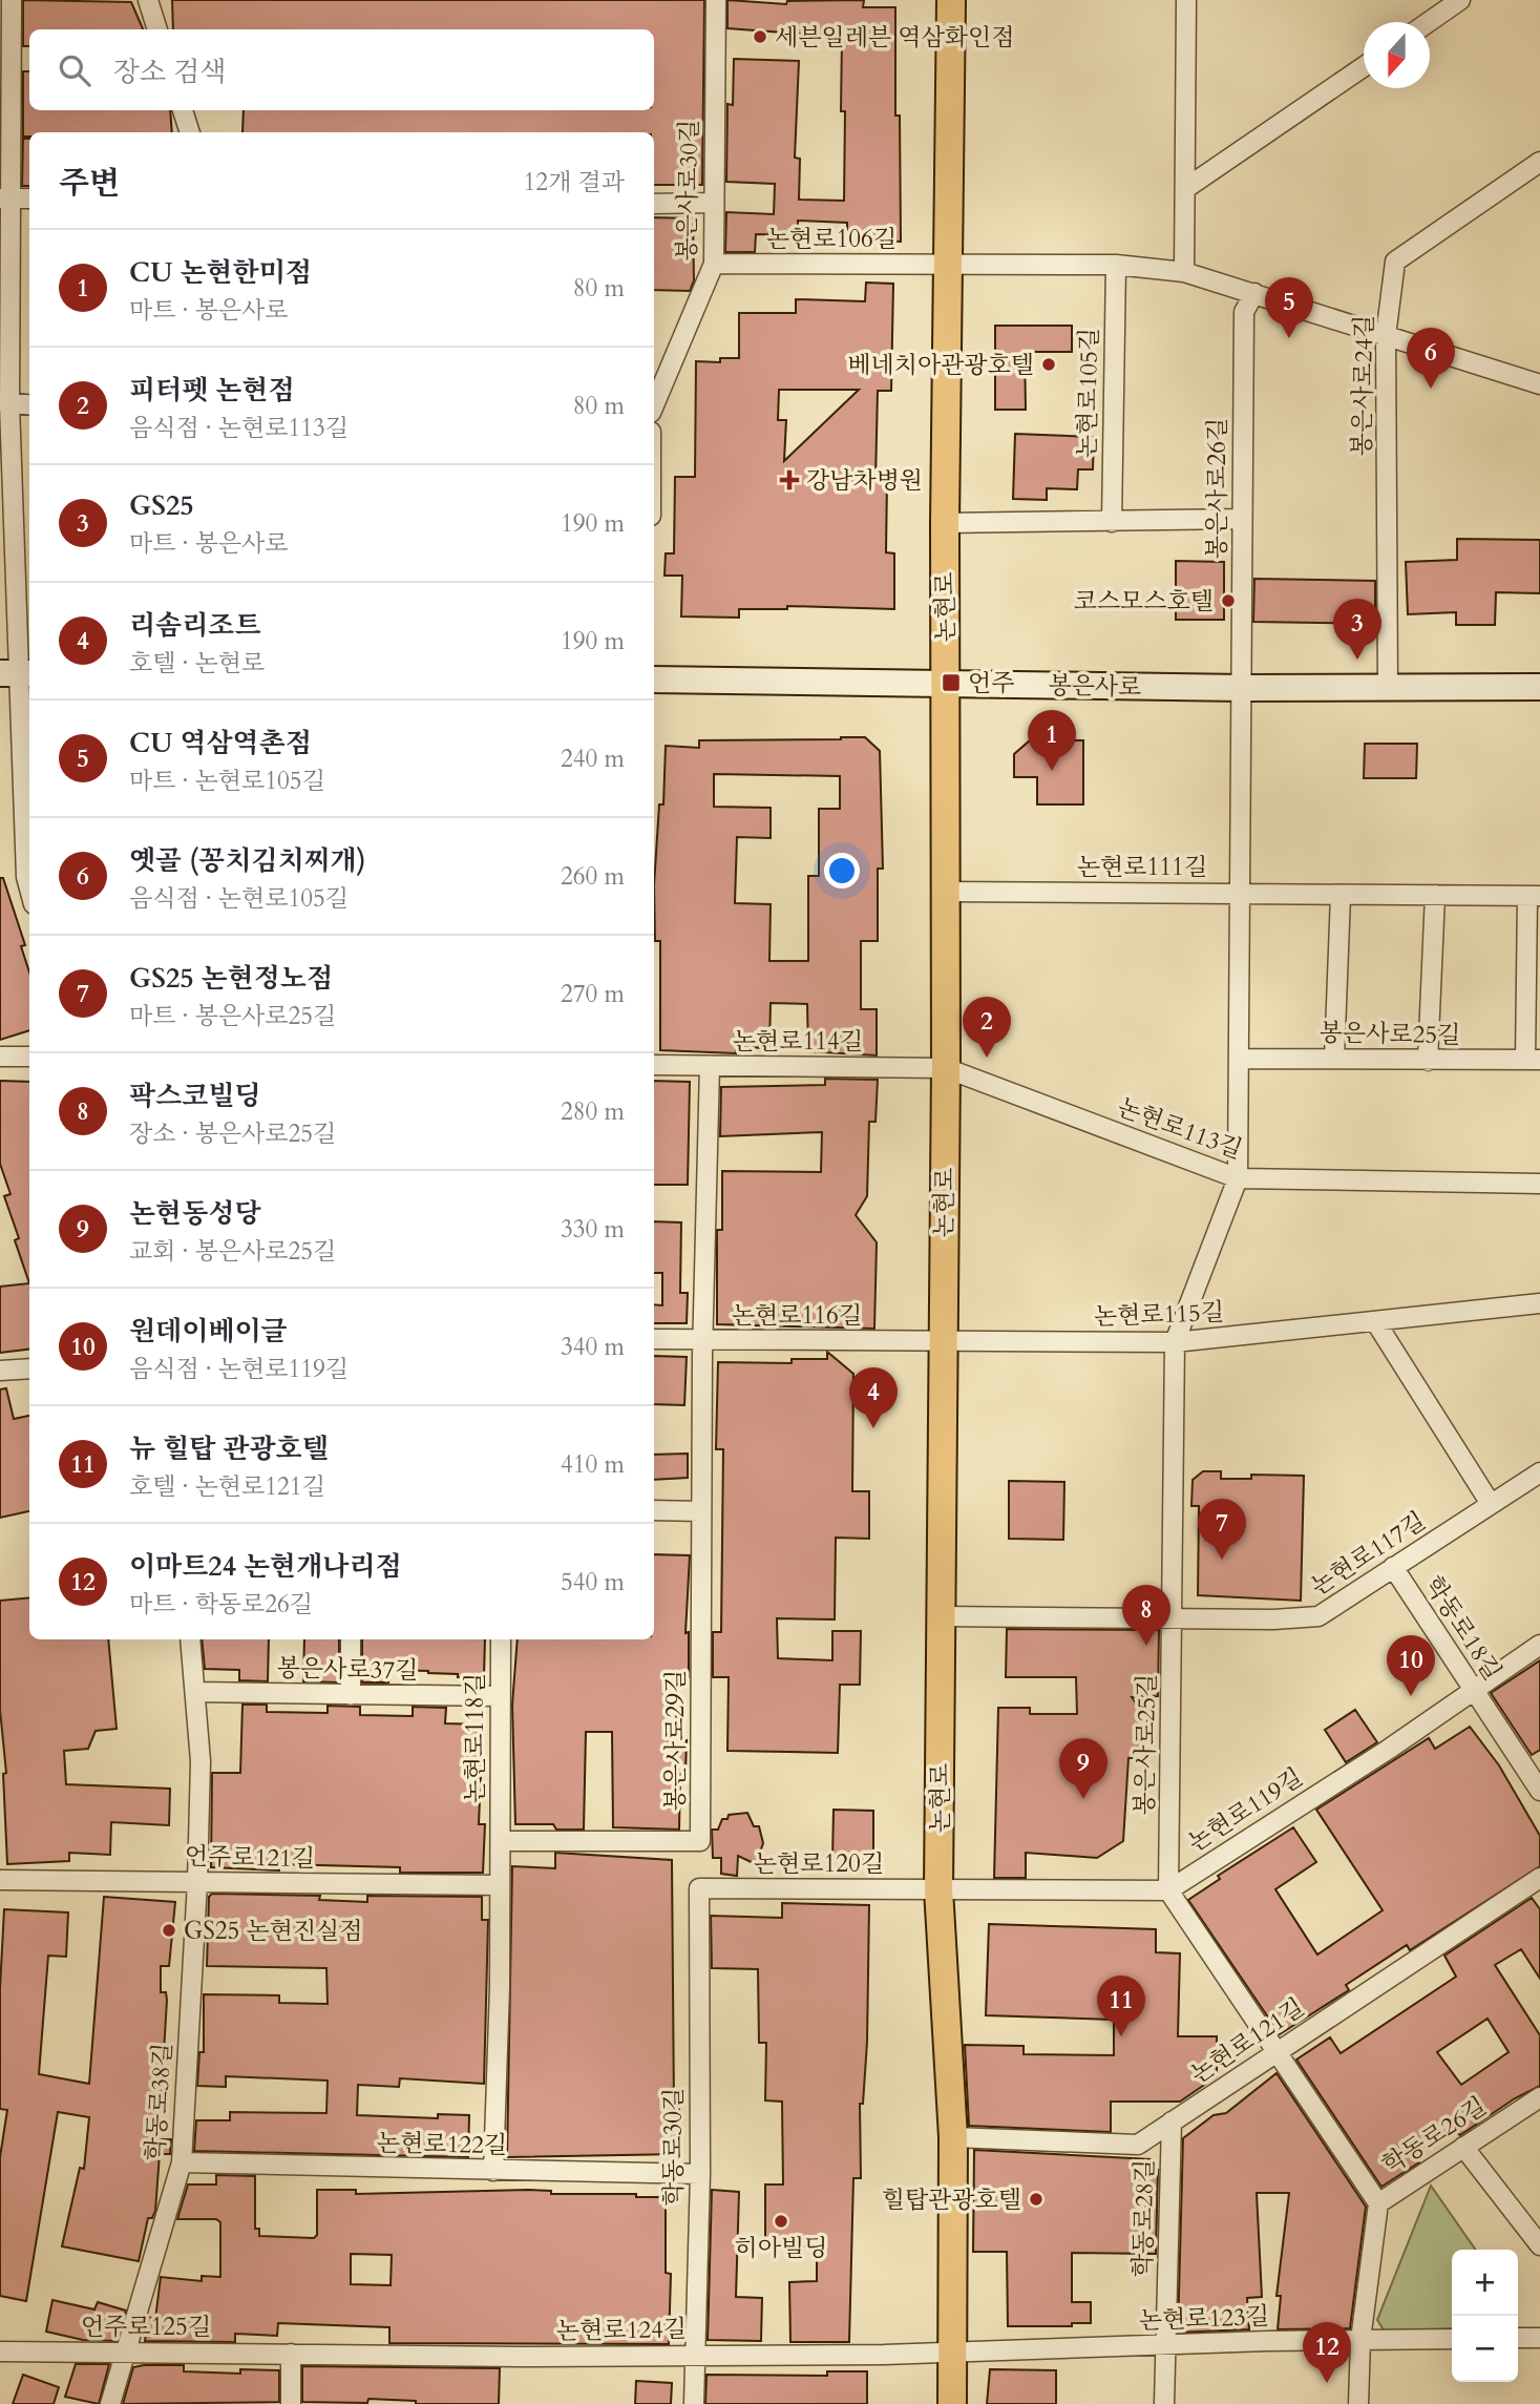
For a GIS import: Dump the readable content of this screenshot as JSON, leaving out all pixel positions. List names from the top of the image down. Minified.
{"streets":{"main road":["논현로","봉은사로"],"street":["봉은사로30길","논현로106길","봉은사로24길","논현로105길","봉은사로26길","논현로111길","봉은사로25길","논현로114길","논현로113길","논현로115길","논현로116길","논현로117길","학동로18길","봉은사로37길","논현로118길","봉은사로29길","논현로119길","언주로121길","논현로120길","논현로121길","학동로38길","학동로26길","논현로122길","학동로30길","학동로28길","논현로123길","언주로125길","논현로124길"]},"crossings":[["봉은사로30길","논현로106길"],["논현로106길","논현로"],["봉은사로24길","봉은사로"],["봉은사로26길","봉은사로"],["봉은사로26길","봉은사로25길"],["논현로","봉은사로"],["논현로","논현로111길"],["논현로","논현로114길"],["논현로","논현로113길"],["논현로","논현로115길"],["논현로","논현로116길"],["논현로","논현로117길"],["논현로","논현로120길"],["논현로","논현로121길"],["논현로","논현로123길"],["논현로","논현로124길"],["봉은사로","봉은사로25길"],["논현로111길","봉은사로25길"],["봉은사로25길","논현로113길"],["봉은사로25길","논현로115길"],["봉은사로25길","논현로117길"],["봉은사로25길","논현로119길"],["논현로114길","논현로113길"],["논현로114길","봉은사로29길"],["논현로115길","논현로116길"],["논현로116길","봉은사로29길"],["논현로117길","학동로18길"],["학동로18길","논현로119길"],["봉은사로37길","논현로118길"],["논현로118길","봉은사로29길"],["논현로118길","언주로121길"],["논현로118길","논현로122길"],["언주로121길","학동로38길"],["논현로120길","학동로30길"],["논현로121길","학동로28길"],["학동로38길","논현로122길"],["학동로38길","언주로125길"],["학동로26길","논현로123길"],["논현로122길","학동로30길"],["학동로30길","논현로124길"],["학동로28길","논현로123길"],["논현로123길","논현로124길"],["언주로125길","논현로124길"]],"places":{"other":["세븐일레븐 역삼화인점","베네치아관광호텔","코스모스호텔","GS25 논현진실점","힐탑관광호텔","히아빌딩"],"health":["강남차병원"],"transit":["언주"]},"north":"bottom","page":{"search":"장소 검색","heading":["주변","12개 결과"],"list":[{"mark":"1","name":"CU 논현한미점","note":"마트 · 봉은사로","value":"80 m"},{"mark":"2","name":"피터펫 논현점","note":"음식점 · 논현로113길","value":"80 m"},{"mark":"3","name":"GS25","note":"마트 · 봉은사로","value":"190 m"},{"mark":"4","name":"리솜리조트","note":"호텔 · 논현로","value":"190 m"},{"mark":"5","name":"CU 역삼역촌점","note":"마트 · 논현로105길","value":"240 m"},{"mark":"6","name":"옛골 (꽁치김치찌개)","note":"음식점 · 논현로105길","value":"260 m"},{"mark":"7","name":"GS25 논현정노점","note":"마트 · 봉은사로25길","value":"270 m"},{"mark":"8","name":"팍스코빌딩","note":"장소 · 봉은사로25길","value":"280 m"},{"mark":"9","name":"논현동성당","note":"교회 · 봉은사로25길","value":"330 m"},{"mark":"10","name":"원데이베이글","note":"음식점 · 논현로119길","value":"340 m"},{"mark":"11","name":"뉴 힐탑 관광호텔","note":"호텔 · 논현로121길","value":"410 m"},{"mark":"12","name":"이마트24 논현개나리점","note":"마트 · 학동로26길","value":"540 m"}],"pins":["5","6","3","1","2","4","7","8","10","9","11","12"],"map_buttons":["+","−"]}}
